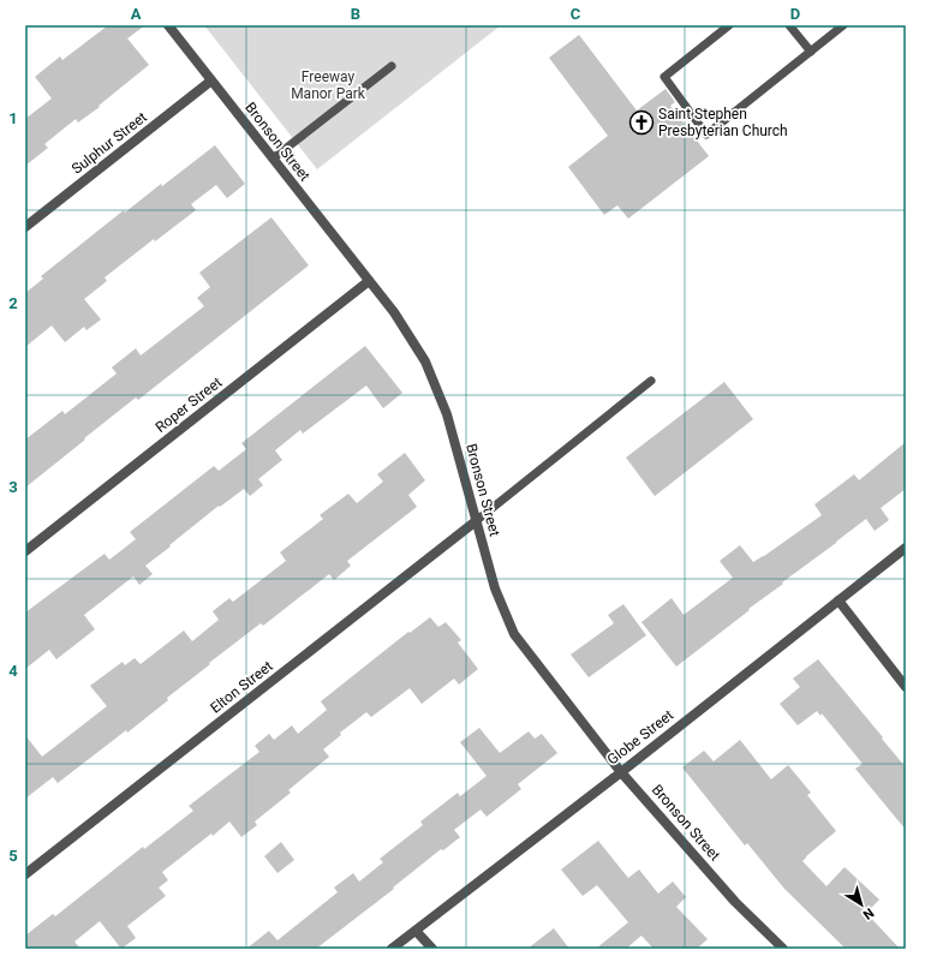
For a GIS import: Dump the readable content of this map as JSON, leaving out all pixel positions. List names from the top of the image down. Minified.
{"streets":{"street":["Bronson Street","Sulphur Street","Roper Street","Elton Street","Globe Street"]},"crossings":[["Bronson Street","Sulphur Street"],["Bronson Street","Roper Street"],["Bronson Street","Elton Street"],["Bronson Street","Globe Street"]],"parks":["Freeway Manor Park"],"places":{"church":["Saint Stephen Presbyterian Church"]},"north":"bottom right","grid":{"columns":["A","B","C","D"],"rows":["1","2","3","4","5"]}}
